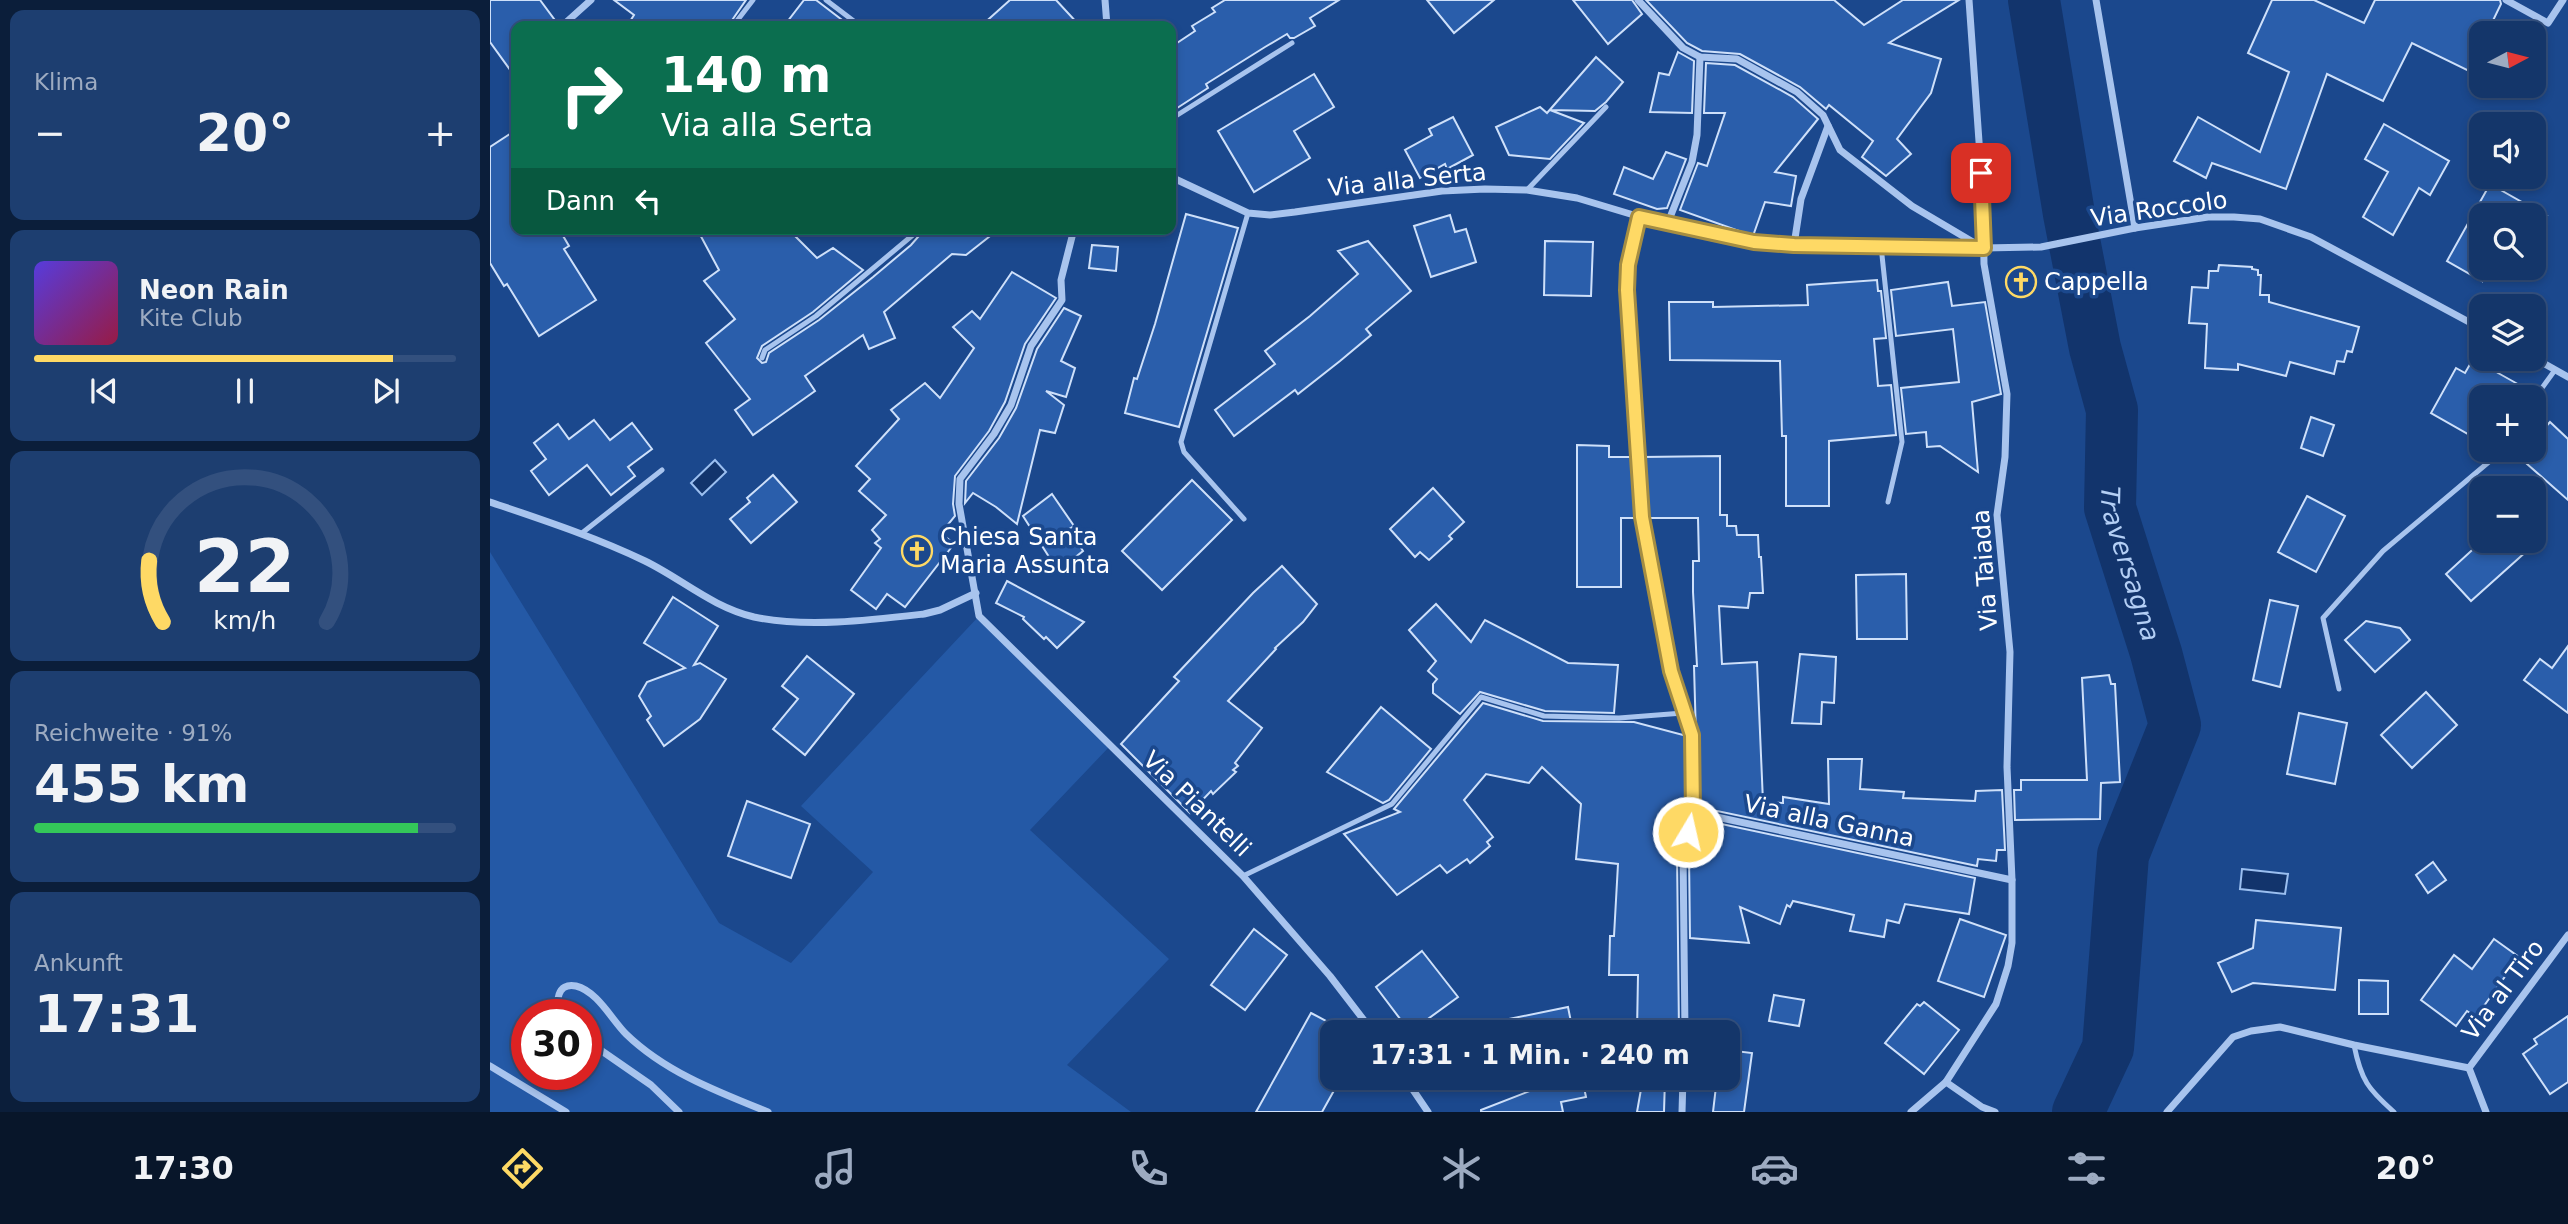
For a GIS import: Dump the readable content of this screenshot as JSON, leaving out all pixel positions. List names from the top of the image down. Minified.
{"streets":{"street":["Via alla Serta","Via Roccolo","Via Taiada","Via Piantelli","Via alla Ganna","Via al Tiro"]},"crossings":[["Via alla Serta","Via Roccolo"],["Via alla Serta","Via Taiada"],["Via Roccolo","Via Taiada"],["Via Taiada","Via alla Ganna"]],"water":["Traversagna"],"places":{"church":["Cappella","Chiesa Santa Maria Assunta"]},"north":"right","page":{"tile":["Klima",["Reichweite · 91%","455 km"],["Ankunft","17:31"]],"map_buttons":["+","−"],"turn":["140 m","Via alla Serta"],"heat":["−","20°","+"],"then":"Dann","song":["Neon Rain","Kite Club"],"limit":"30","trip":"17:31 · 1 Min. · 240 m","tabs":["17:30","20°"],"gauge":["22","km/h"]}}
